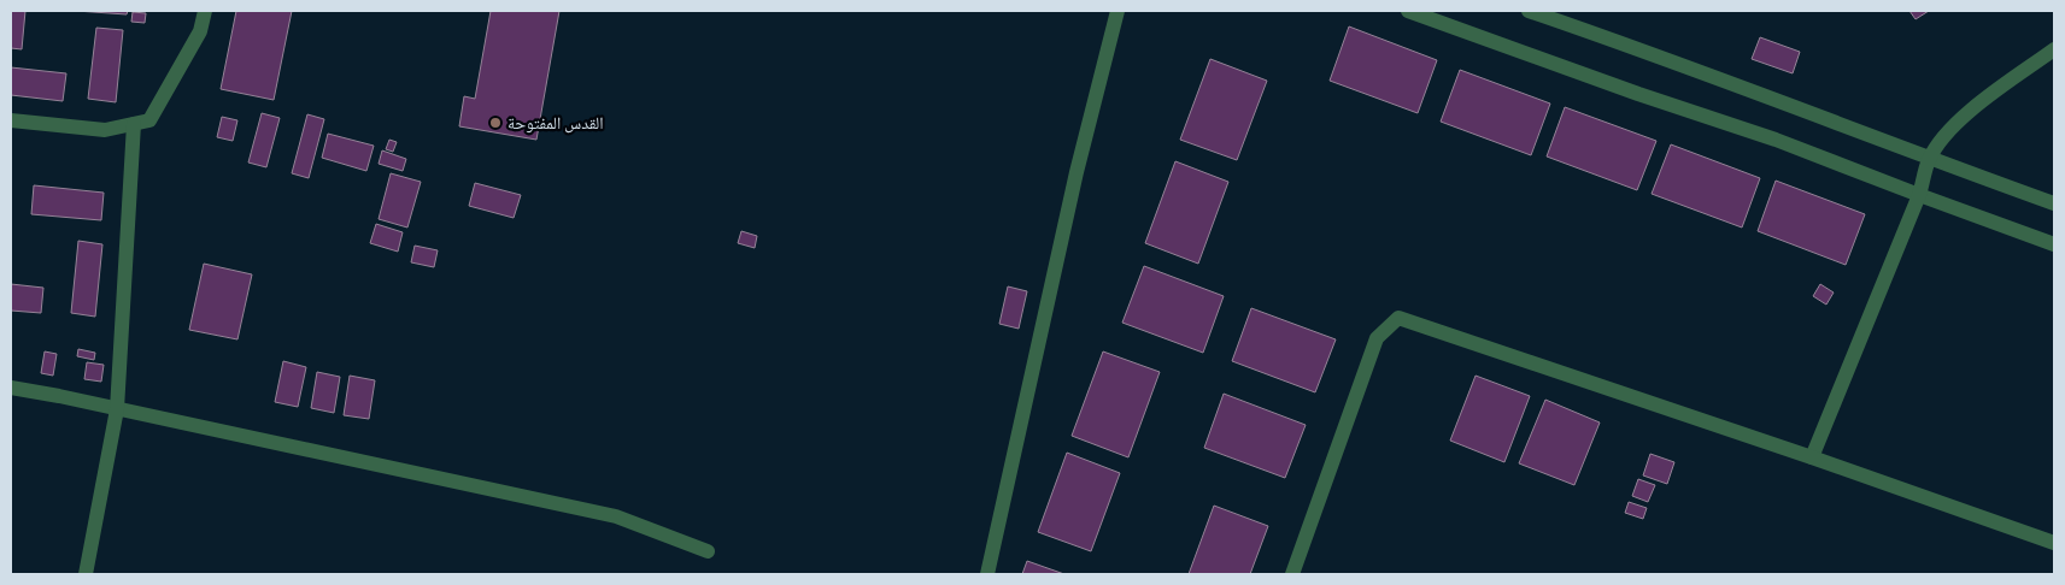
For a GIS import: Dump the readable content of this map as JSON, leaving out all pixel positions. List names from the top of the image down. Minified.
{"places":["القدس المفتوحة"]}
